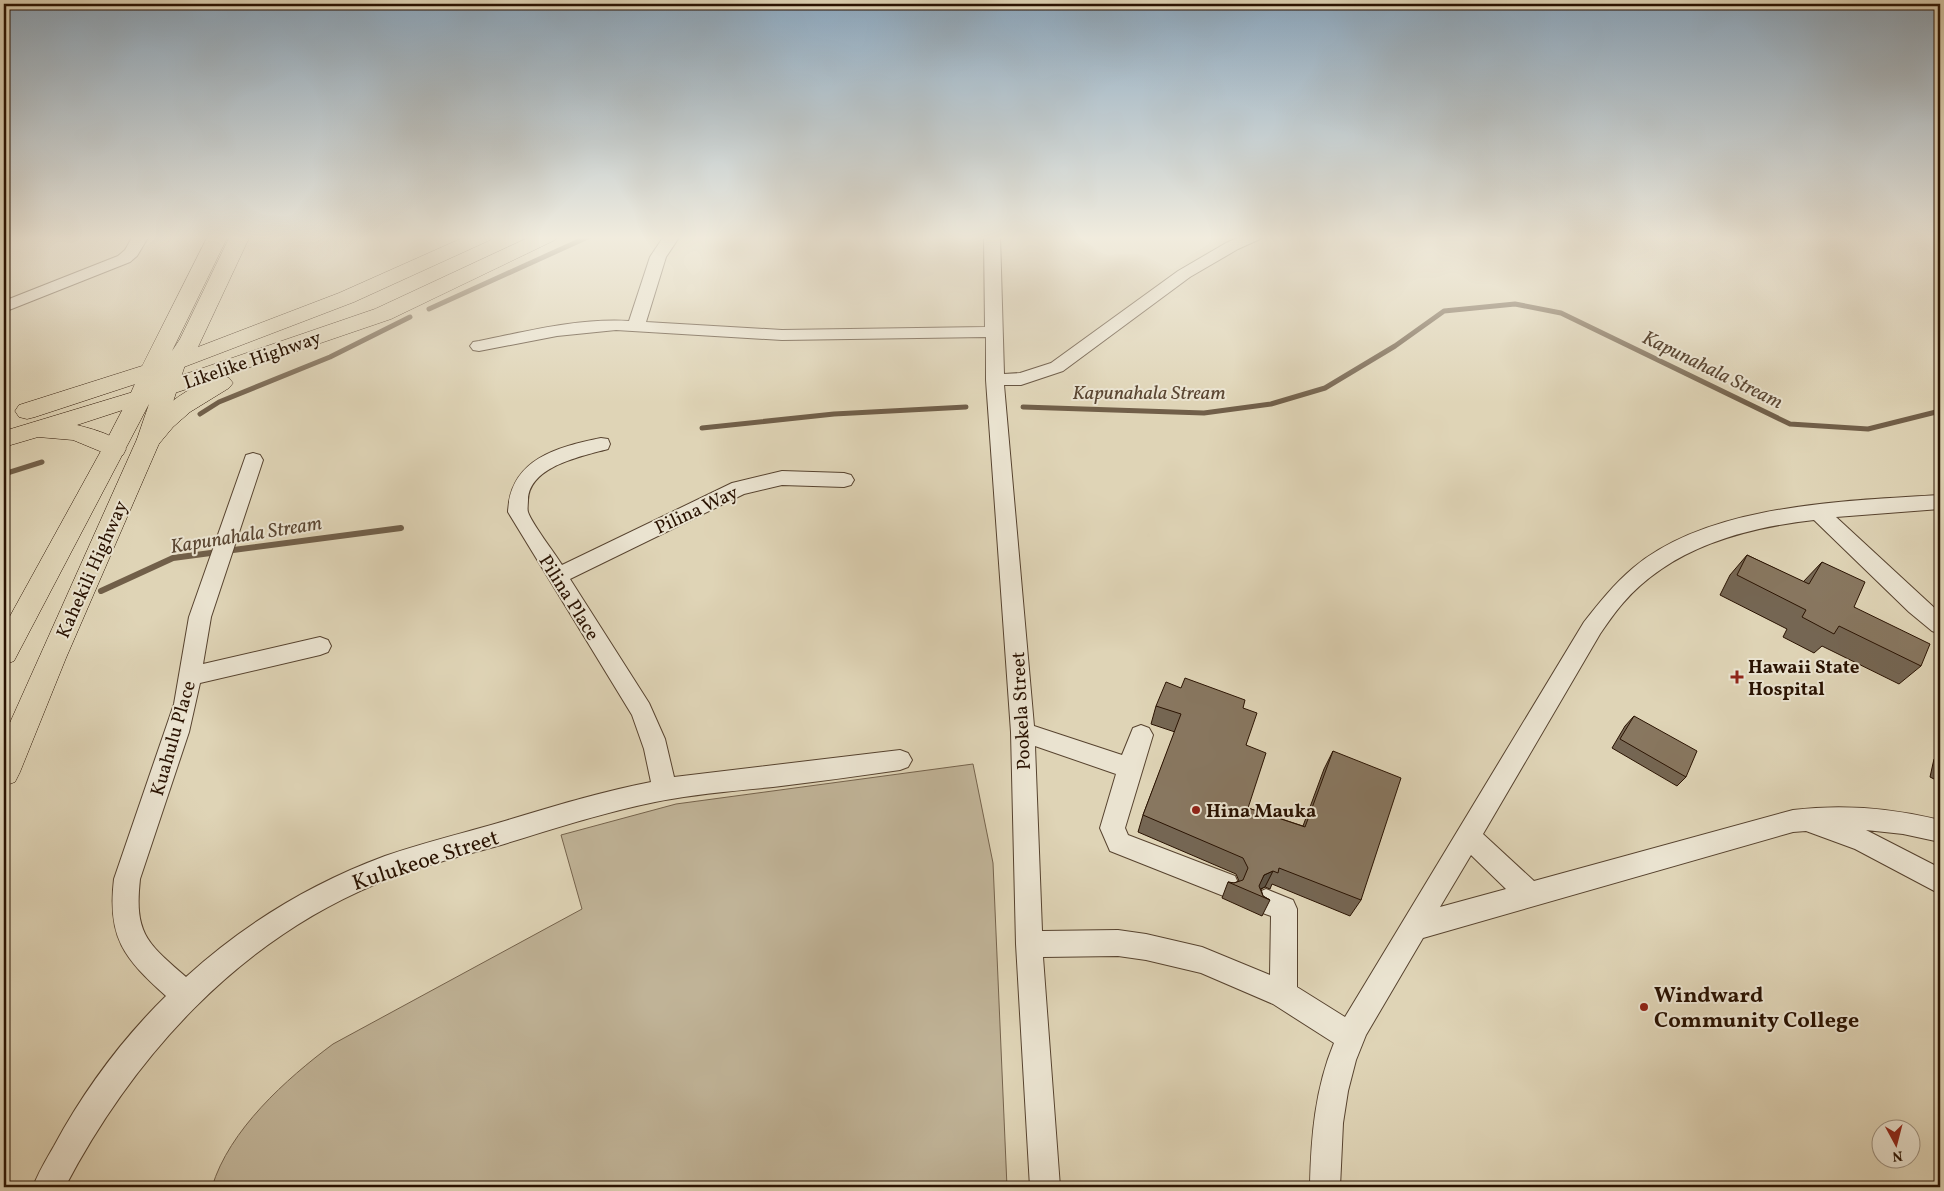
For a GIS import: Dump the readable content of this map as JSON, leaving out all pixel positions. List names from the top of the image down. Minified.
{"streets":{"main road":["Likelike Highway","Kahekili Highway"],"street":["Pilina Way","Pilina Place","Pookela Street","Kuahulu Place","Kulukeoe Street"]},"crossings":[["Likelike Highway","Kahekili Highway"],["Pilina Way","Pilina Place"],["Pilina Place","Kulukeoe Street"],["Kuahulu Place","Kulukeoe Street"]],"water":["Kapunahala Stream"],"places":{"health":["Hawaii State Hospital"],"other":["Hina Mauka","Windward Community College"]},"north":"bottom"}
